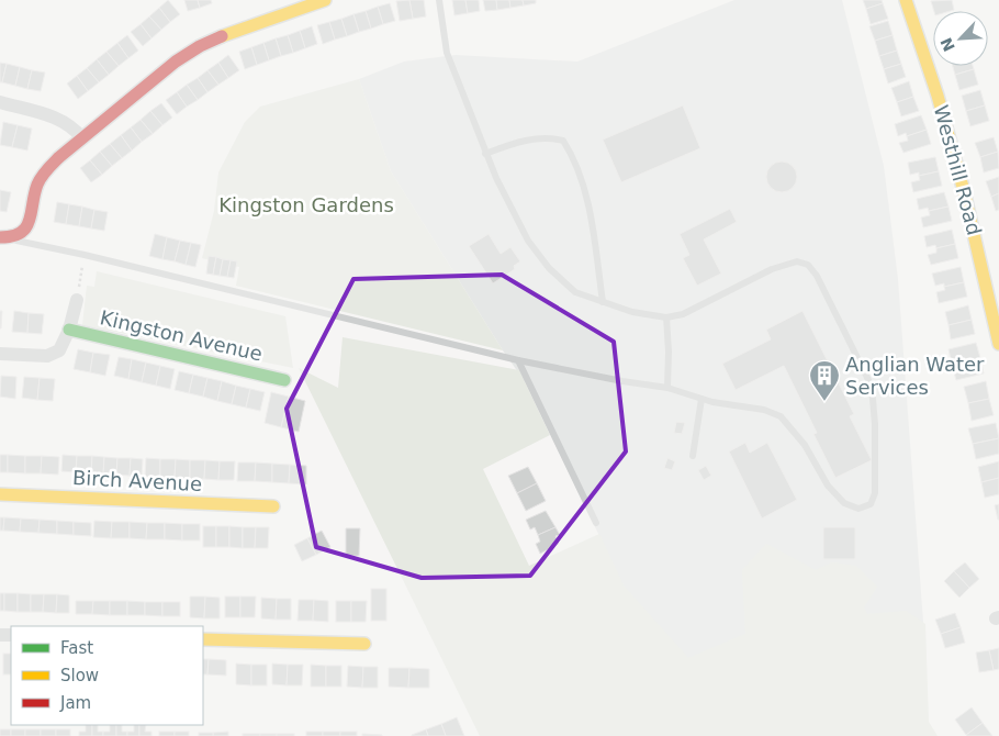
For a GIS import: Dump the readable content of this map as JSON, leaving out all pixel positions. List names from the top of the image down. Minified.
{"streets":{"street":["Westhill Road","Kingston Avenue","Birch Avenue"]},"parks":["Kingston Gardens"],"places":{"building":["Anglian Water Services"]},"legend":["Fast","Slow","Jam"],"north":"bottom left"}
